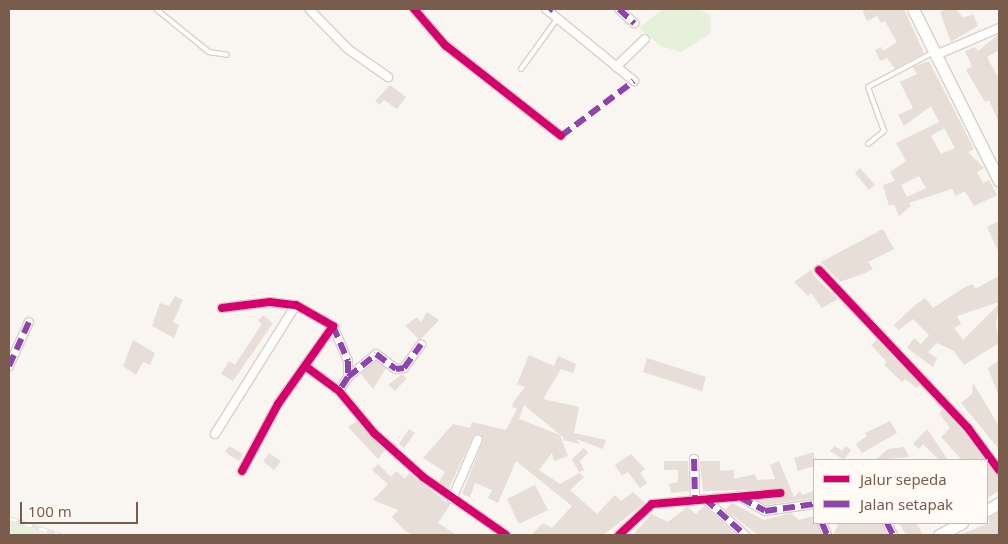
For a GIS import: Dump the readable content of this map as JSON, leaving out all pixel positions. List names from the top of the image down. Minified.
{"legend":["Jalur sepeda","Jalan setapak"],"scale_bar":"100 m"}
